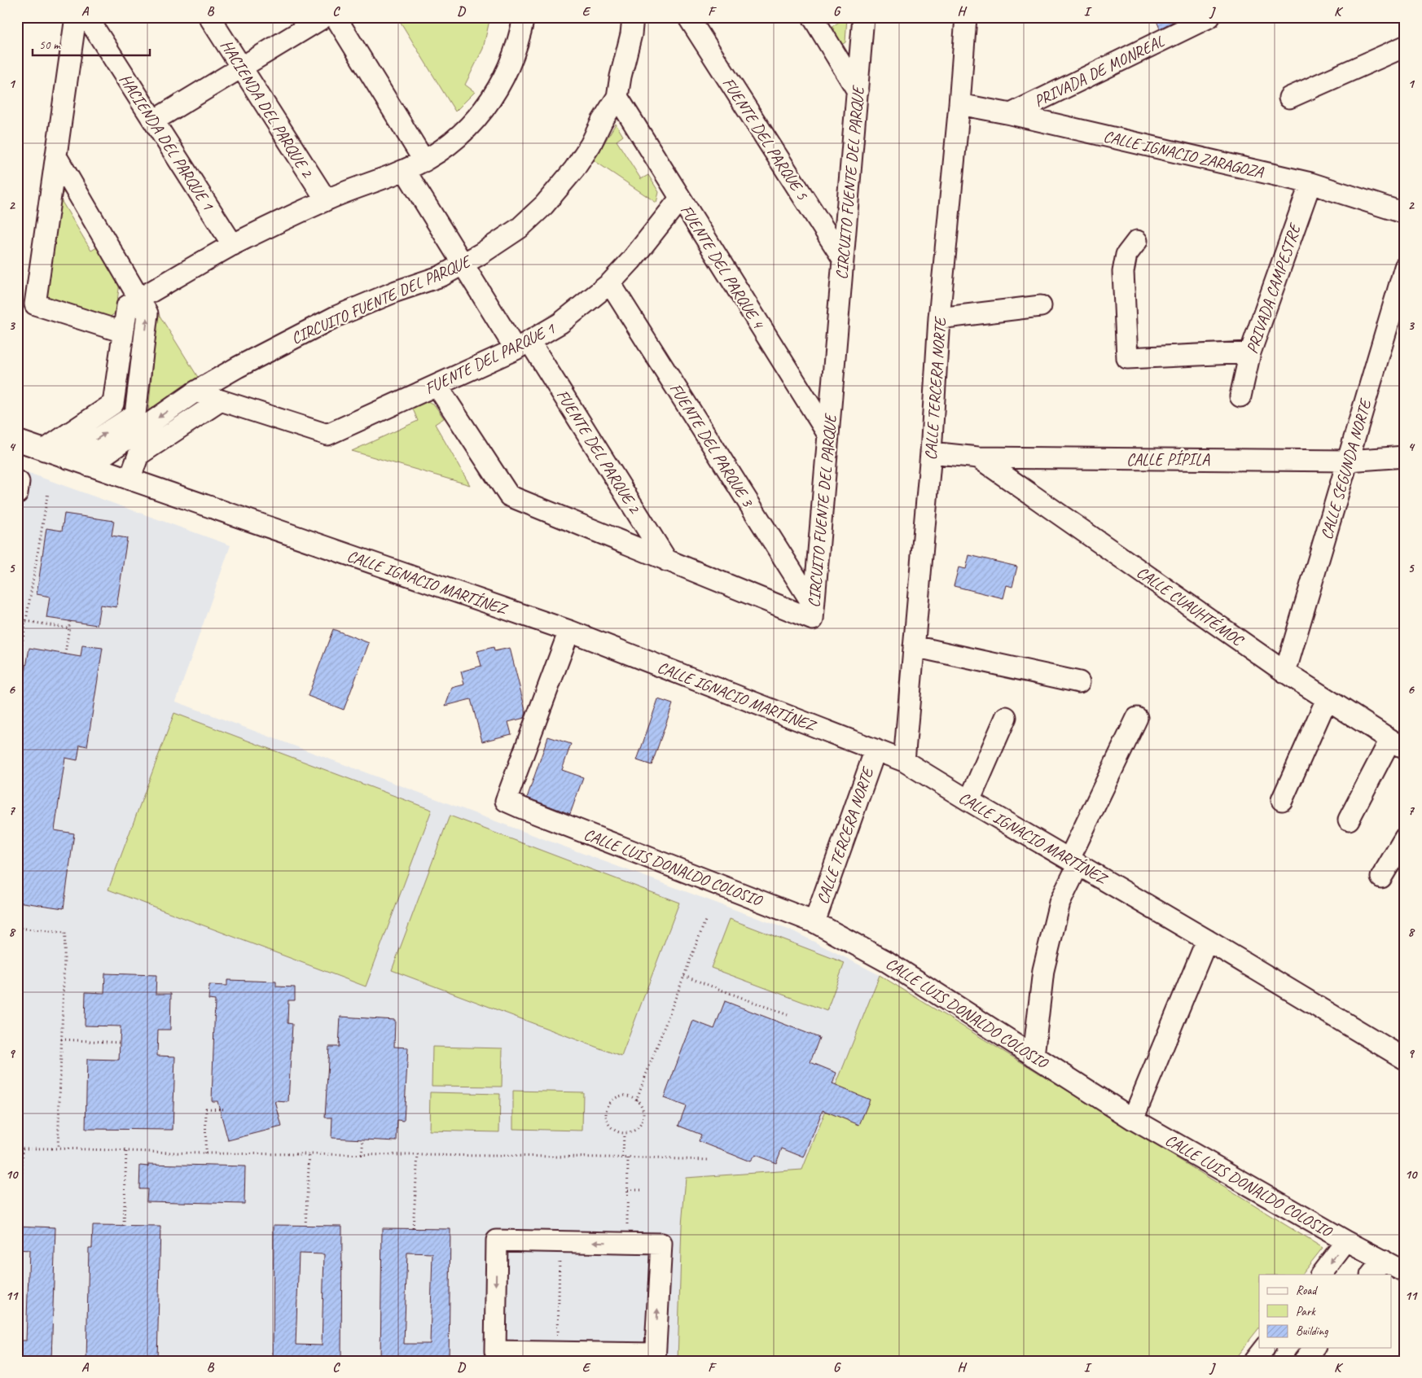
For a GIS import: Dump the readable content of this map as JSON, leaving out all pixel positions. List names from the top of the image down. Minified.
{"streets":{"street":["PRIVADA DE MONREAL","HACIENDA DEL PARQUE 2","FUENTE DEL PARQUE 5","HACIENDA DEL PARQUE 1","CALLE IGNACIO ZARAGOZA","CIRCUITO FUENTE DEL PARQUE","FUENTE DEL PARQUE 4","PRIVADA CAMPESTRE","FUENTE DEL PARQUE 1","CALLE TERCERA NORTE","FUENTE DEL PARQUE 3","FUENTE DEL PARQUE 2","CALLE PÍPILA","CALLE SEGUNDA NORTE","CALLE IGNACIO MARTÍNEZ","CALLE CUAUHTÉMOC","CALLE LUIS DONALDO COLOSIO"]},"crossings":[["PRIVADA DE MONREAL","CALLE IGNACIO ZARAGOZA"],["FUENTE DEL PARQUE 5","CIRCUITO FUENTE DEL PARQUE"],["CALLE IGNACIO ZARAGOZA","PRIVADA CAMPESTRE"],["CALLE IGNACIO ZARAGOZA","CALLE TERCERA NORTE"],["CIRCUITO FUENTE DEL PARQUE","FUENTE DEL PARQUE 4"],["CIRCUITO FUENTE DEL PARQUE","FUENTE DEL PARQUE 1"],["CIRCUITO FUENTE DEL PARQUE","FUENTE DEL PARQUE 3"],["CIRCUITO FUENTE DEL PARQUE","FUENTE DEL PARQUE 2"],["CIRCUITO FUENTE DEL PARQUE","CALLE IGNACIO MARTÍNEZ"],["FUENTE DEL PARQUE 4","FUENTE DEL PARQUE 1"],["FUENTE DEL PARQUE 1","FUENTE DEL PARQUE 3"],["FUENTE DEL PARQUE 1","FUENTE DEL PARQUE 2"],["CALLE TERCERA NORTE","CALLE PÍPILA"],["CALLE TERCERA NORTE","CALLE IGNACIO MARTÍNEZ"],["CALLE TERCERA NORTE","CALLE LUIS DONALDO COLOSIO"],["CALLE PÍPILA","CALLE SEGUNDA NORTE"],["CALLE PÍPILA","CALLE CUAUHTÉMOC"],["CALLE SEGUNDA NORTE","CALLE CUAUHTÉMOC"],["CALLE IGNACIO MARTÍNEZ","CALLE LUIS DONALDO COLOSIO"]],"legend":["Road","Park","Building"],"scale_bar":"50 m","grid":{"columns":["A","B","C","D","E","F","G","H","I","J","K"],"rows":["1","2","3","4","5","6","7","8","9","10","11"]}}
